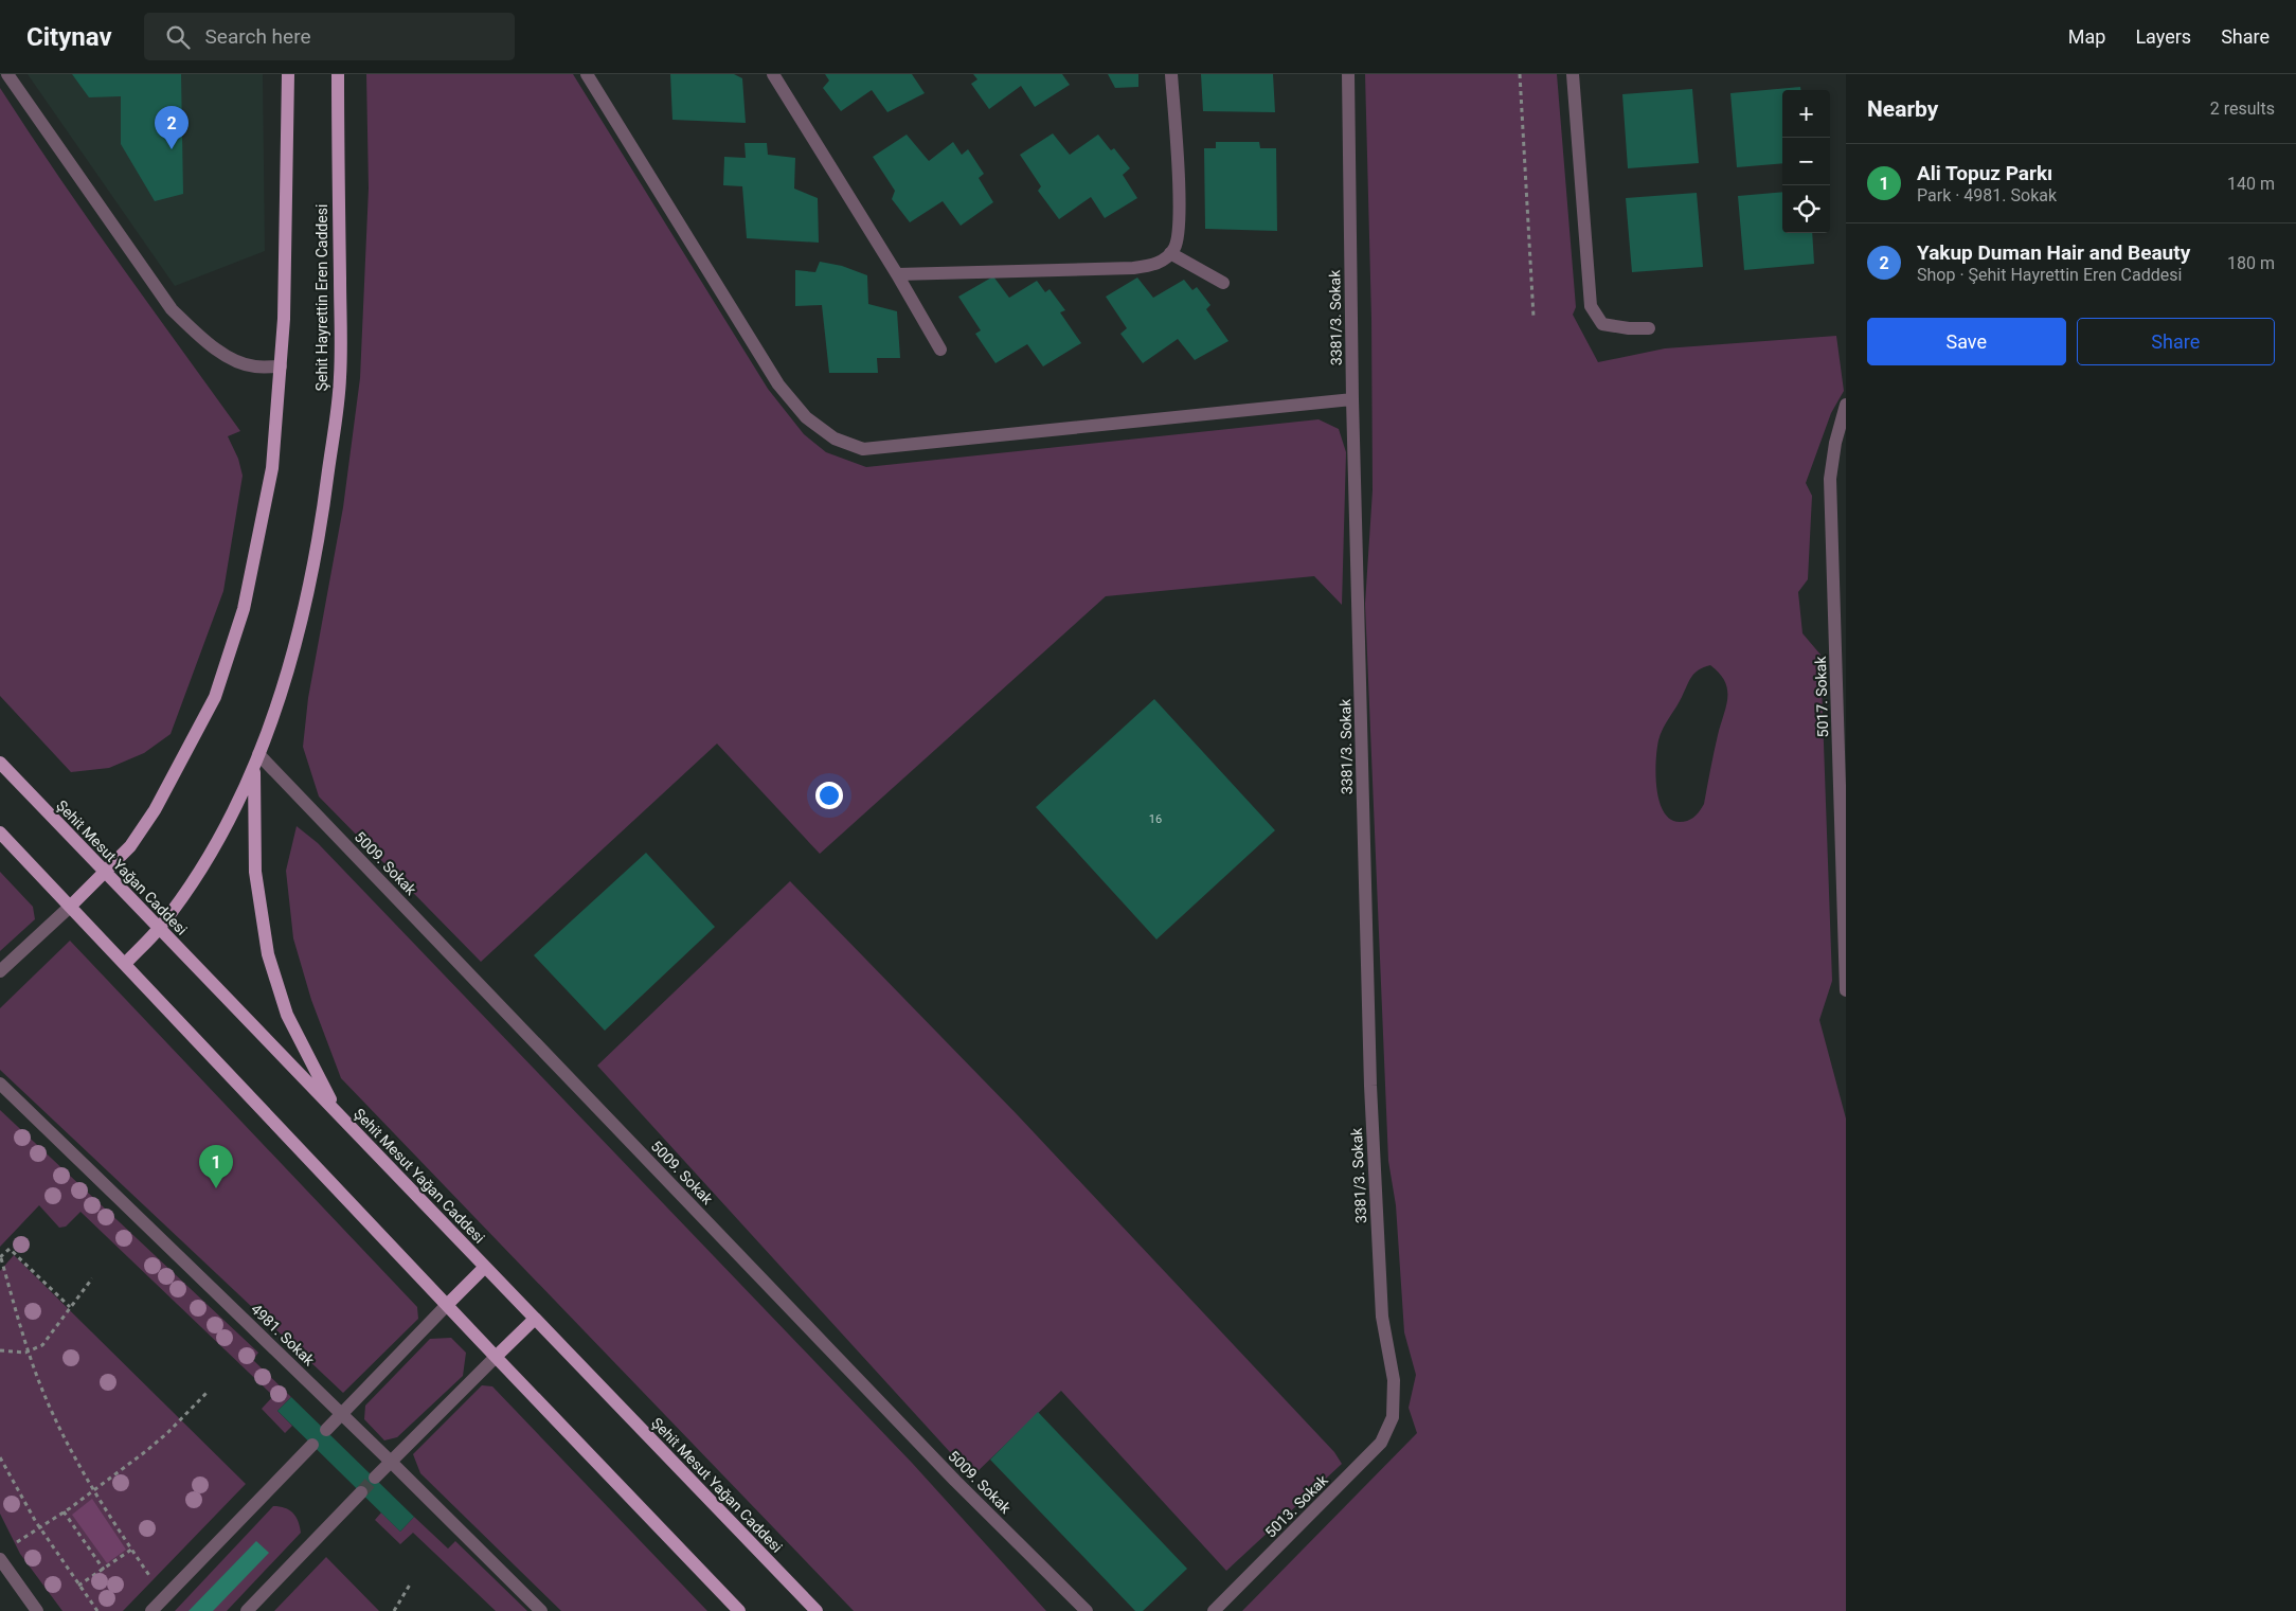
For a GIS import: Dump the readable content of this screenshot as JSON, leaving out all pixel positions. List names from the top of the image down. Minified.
{"streets":{"main road":["Şehit Hayrettin Eren Caddesi","Şehit Mesut Yağan Caddesi"],"street":["3381/3. Sokak","5017. Sokak","5009. Sokak","4981. Sokak","5013. Sokak"]},"crossings":[["Şehit Hayrettin Eren Caddesi","5009. Sokak"],["Şehit Hayrettin Eren Caddesi","Şehit Mesut Yağan Caddesi"],["3381/3. Sokak","5013. Sokak"]],"house_numbers":["16"],"page":{"header":"Citynav","search":"Search here","nav":["Map","Layers","Share"],"heading":["Nearby","2 results"],"map_buttons":["+","−"],"pins":["2","1"],"list":[{"mark":"1","name":"Ali Topuz Parkı","note":"Park · 4981. Sokak","value":"140 m"},{"mark":"2","name":"Yakup Duman Hair and Beauty","note":"Shop · Şehit Hayrettin Eren Caddesi","value":"180 m"}],"buttons":["Save","Share"]}}
